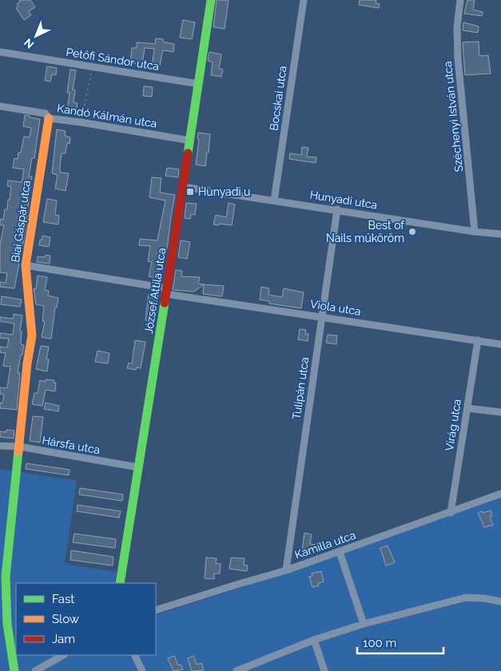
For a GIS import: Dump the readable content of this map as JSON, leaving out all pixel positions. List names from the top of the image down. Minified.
{"streets":{"street":["Petőfi Sándor utca","Bocskai utca","Kandó Kálmán utca","Széchenyi István utca","Hunyadi utca","Biai Gáspár utca","József Attila utca","Viola utca","Tulipán utca","Virág utca","Hársfa utca","Kamilla utca"]},"crossings":[["Petőfi Sándor utca","József Attila utca"],["Bocskai utca","Hunyadi utca"],["Kandó Kálmán utca","Biai Gáspár utca"],["Kandó Kálmán utca","József Attila utca"],["Széchenyi István utca","Hunyadi utca"],["Hunyadi utca","József Attila utca"],["Hunyadi utca","Tulipán utca"],["Biai Gáspár utca","Viola utca"],["Biai Gáspár utca","Hársfa utca"],["József Attila utca","Viola utca"],["József Attila utca","Hársfa utca"],["Viola utca","Tulipán utca"],["Viola utca","Virág utca"],["Tulipán utca","Kamilla utca"],["Virág utca","Kamilla utca"]],"places":{"transit":["Hunyadi u"],"other":["Best of Nails műköröm"]},"legend":["Fast","Slow","Jam"],"scale_bar":"100 m","north":"bottom left"}
